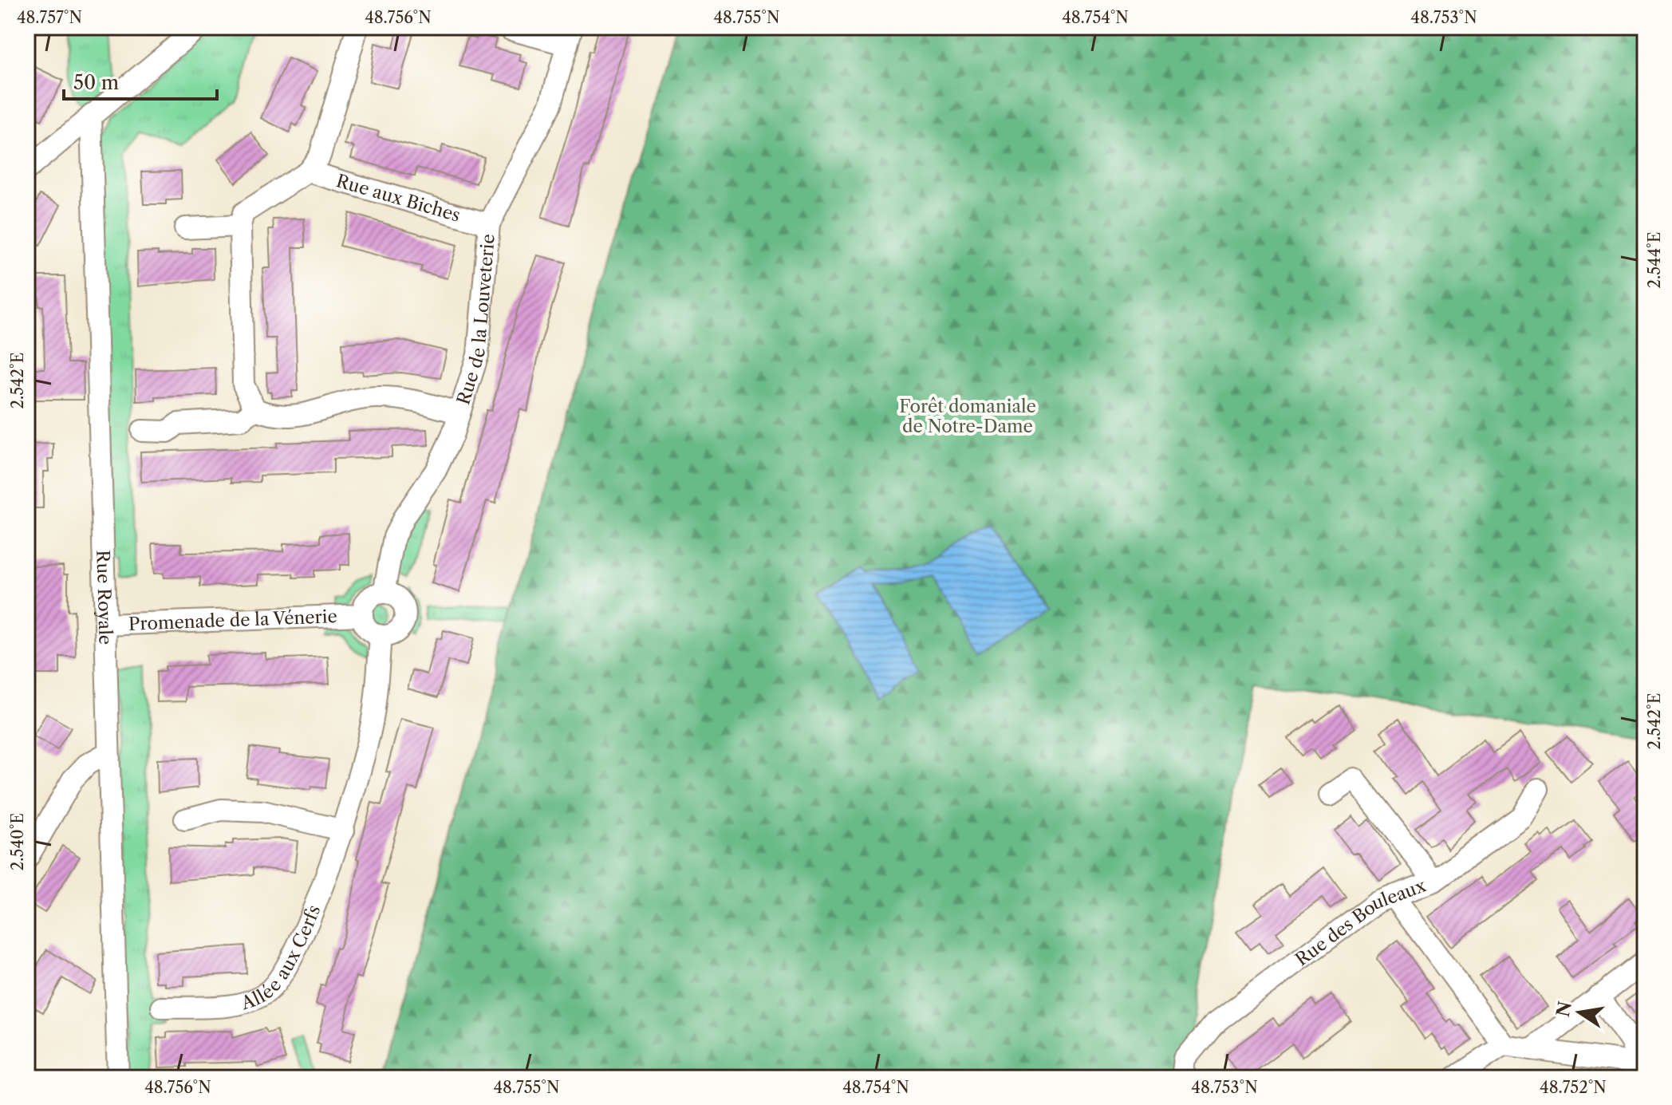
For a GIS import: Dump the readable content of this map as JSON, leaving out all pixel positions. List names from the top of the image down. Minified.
{"streets":{"street":["Rue aux Biches","Rue de la Louveterie","Rue Royale","Promenade de la Vénerie","Rue des Bouleaux","Allée aux Cerfs"]},"crossings":[["Rue aux Biches","Rue de la Louveterie"],["Rue de la Louveterie","Promenade de la Vénerie"],["Rue de la Louveterie","Allée aux Cerfs"],["Rue Royale","Promenade de la Vénerie"],["Promenade de la Vénerie","Allée aux Cerfs"]],"parks":["Forêt domaniale de Notre-Dame"],"scale_bar":"50 m","north":"left","coordinates":["48.757°N","48.756°N","48.755°N","48.754°N","48.753°N","2.544°E","2.542°E","2.540°E","48.752°N"]}
